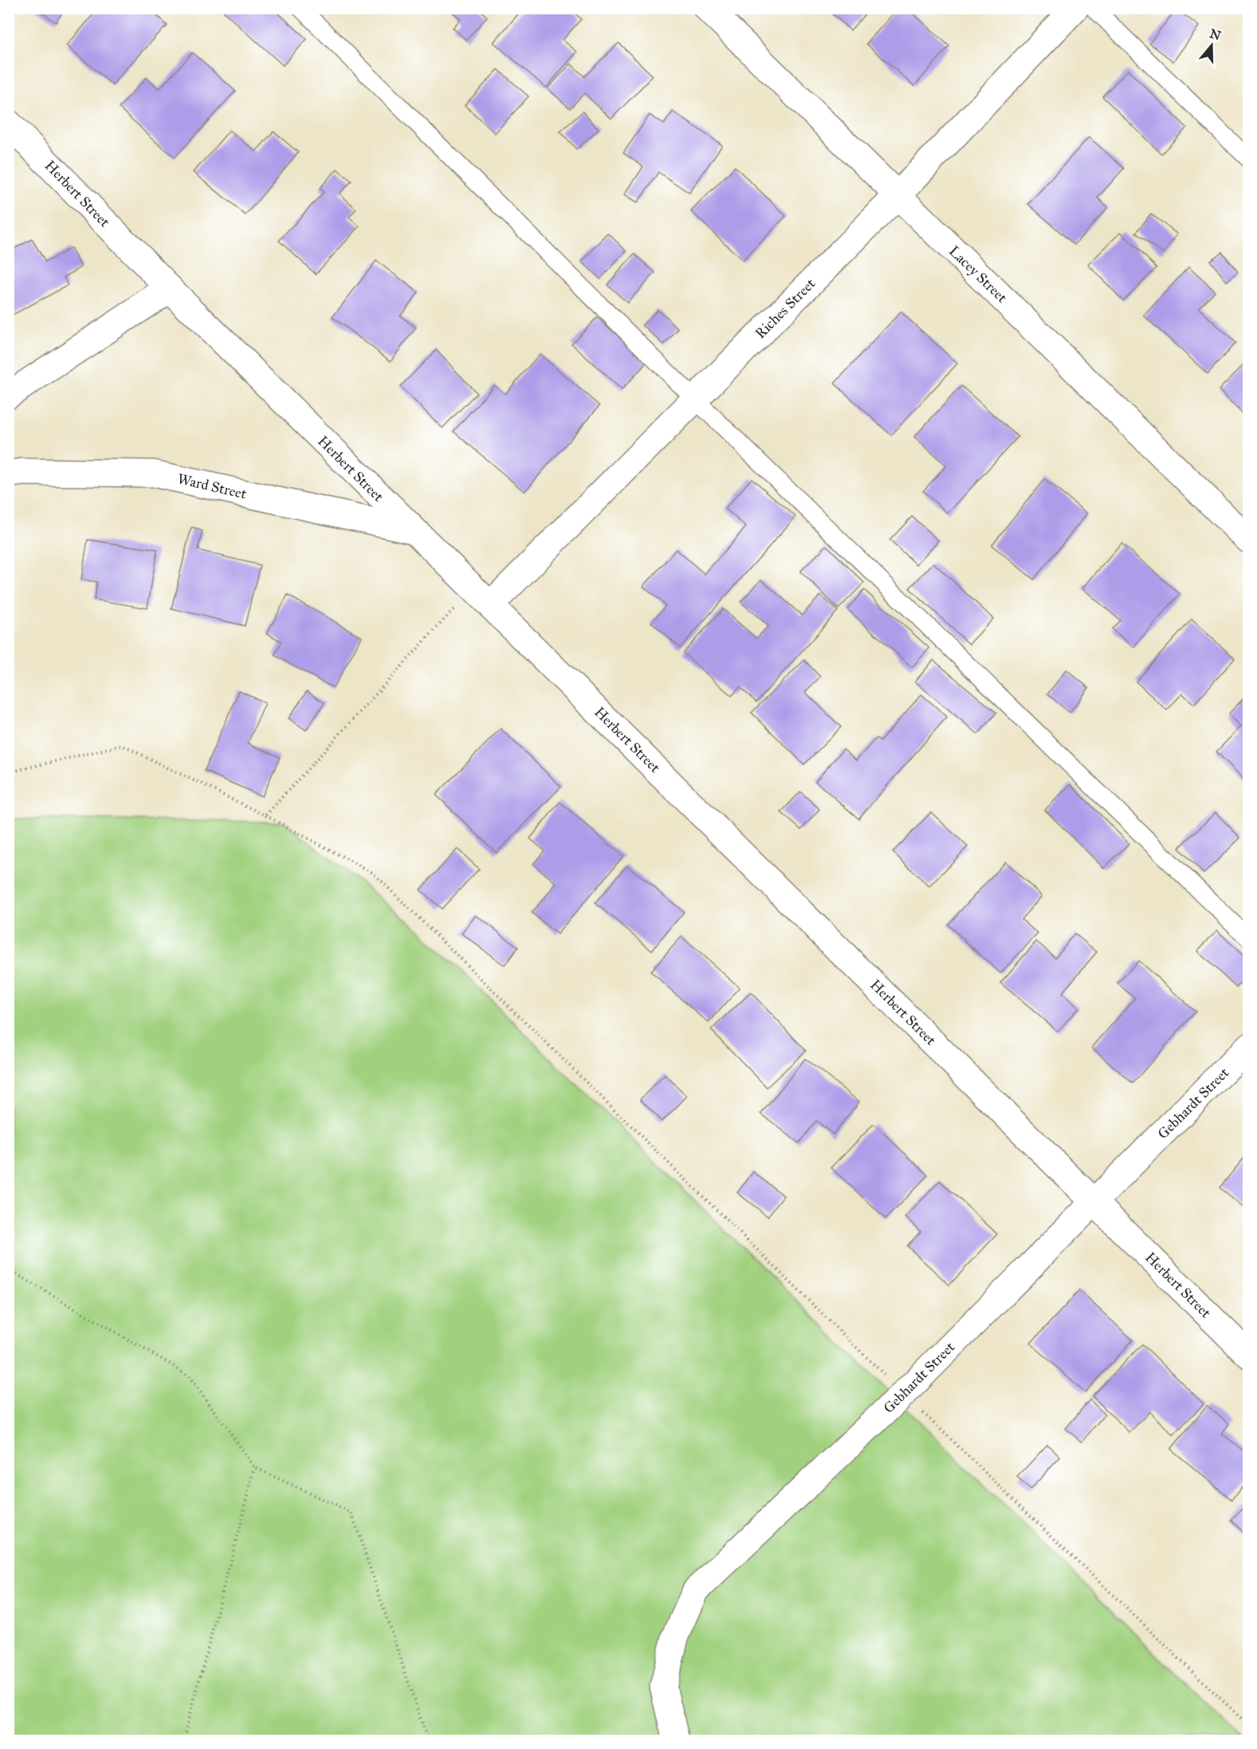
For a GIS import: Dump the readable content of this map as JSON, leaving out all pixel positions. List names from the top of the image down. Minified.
{"streets":{"street":["Herbert Street","Lacey Street","Riches Street","Ward Street","Gebhardt Street"]},"crossings":[["Herbert Street","Riches Street"],["Herbert Street","Ward Street"],["Herbert Street","Gebhardt Street"],["Lacey Street","Riches Street"]],"north":"top"}
